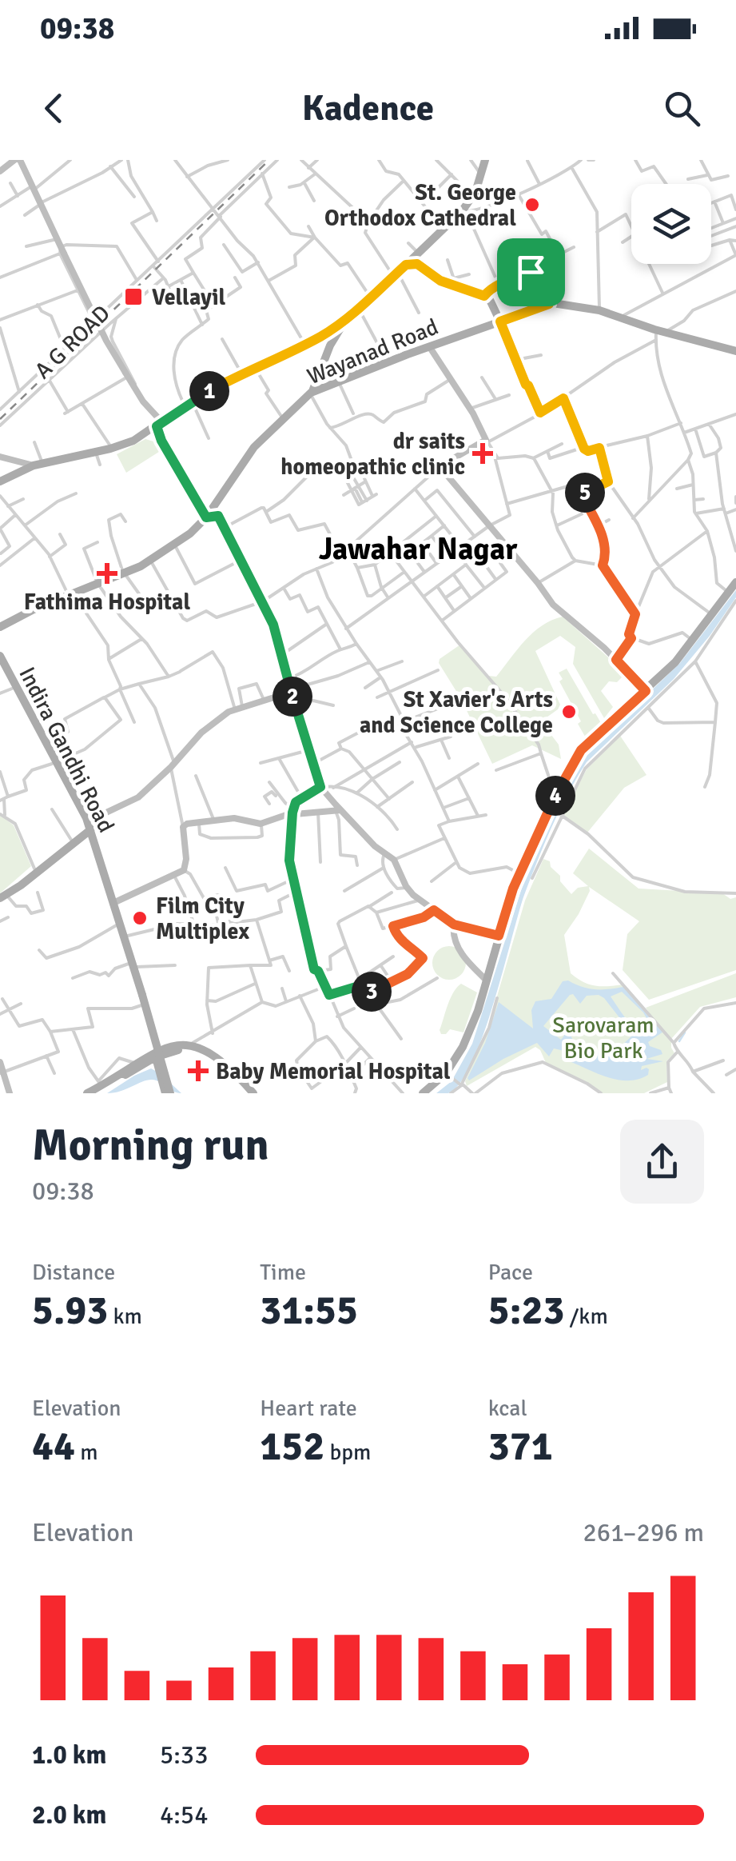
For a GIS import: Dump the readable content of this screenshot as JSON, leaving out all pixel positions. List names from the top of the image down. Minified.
{"streets":{"main road":["Wayanad Road","Indira Gandhi Road"],"street":["A G ROAD"]},"districts":["Jawahar Nagar"],"parks":["Sarovaram Bio Park"],"places":{"other":["St. George Orthodox Cathedral","St Xavier's Arts and Science College","Film City Multiplex"],"transit":["Vellayil"],"health":["dr saits homeopathic clinic","Fathima Hospital","Baby Memorial Hospital"]},"page":{"status":"09:38","header":"Kadence","pins":["1","5","2","4","3"],"heading":["Morning run","09:38"],"stats":[["Distance","5.93 km"],["Time","31:55"],["Pace","5:23 /km"],["Elevation","44 m"],["Heart rate","152 bpm"],["kcal","371"]],"chart":["Elevation","261–296 m"],"list":[{"name":"1.0 km","note":"5:33"},{"name":"2.0 km","note":"4:54"}]}}
